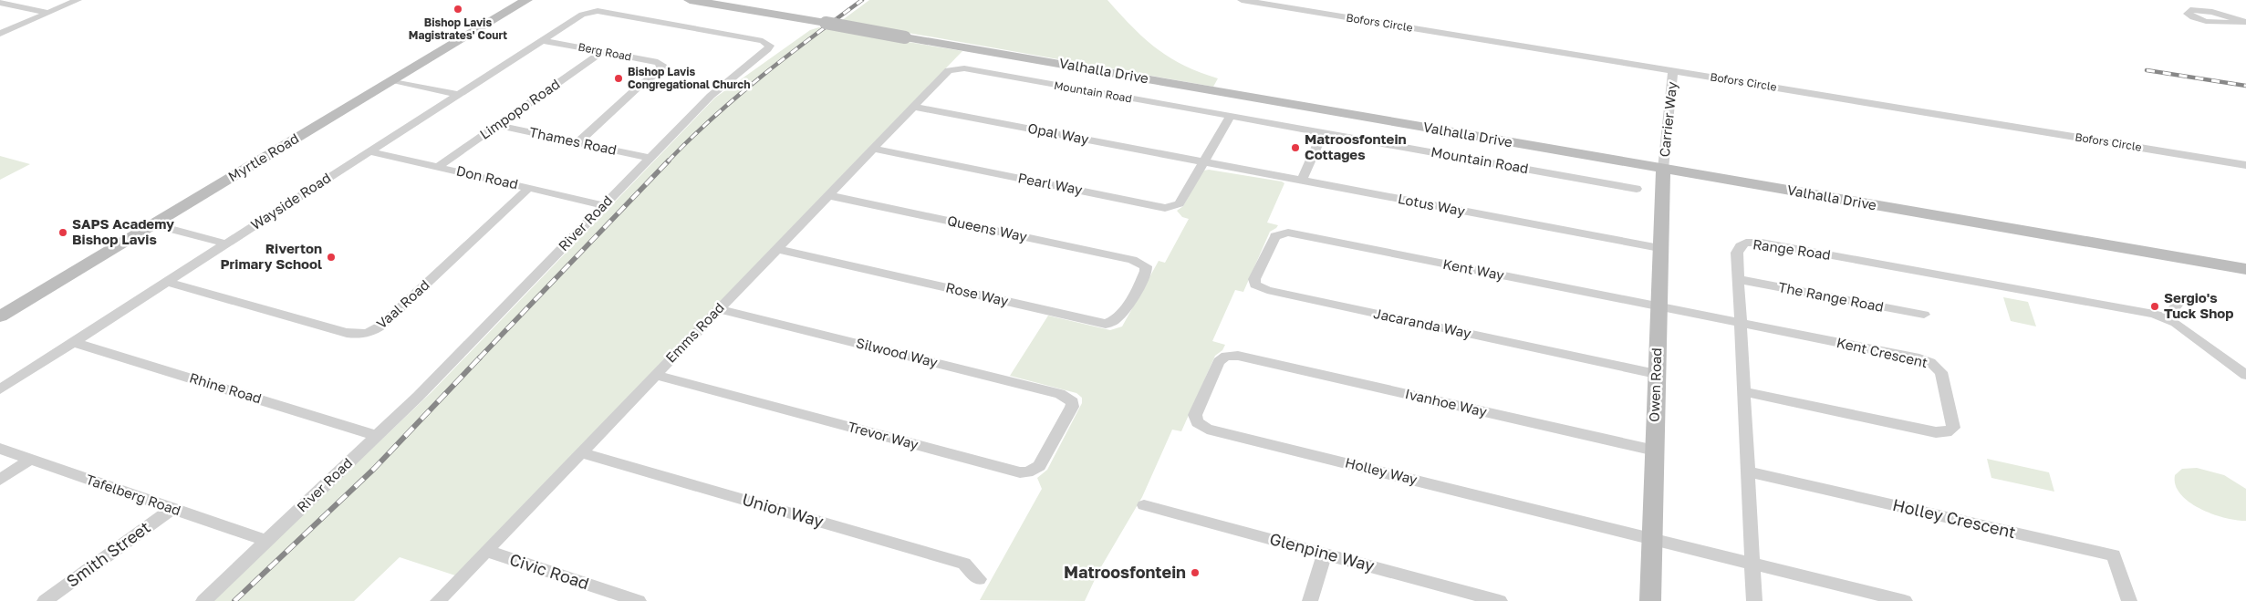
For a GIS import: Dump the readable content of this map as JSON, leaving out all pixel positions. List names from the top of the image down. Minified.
{"streets":{"main road":["Valhalla Drive","Myrtle Road","Owen Road"],"street":["Bofors Circle","Berg Road","Mountain Road","Limpopo Road","Carrier Way","Opal Way","Thames Road","Don Road","Pearl Way","Wayside Road","Lotus Way","River Road","Queens Way","Range Road","Kent Way","Rose Way","The Range Road","Vaal Road","Jacaranda Way","Emms Road","Silwood Way","Kent Crescent","Rhine Road","Ivanhoe Way","Trevor Way","Holley Way","Tafelberg Road","Union Way","Holley Crescent","Glenpine Way","Smith Street","Civic Road"]},"crossings":[["Bofors Circle","Carrier Way"],["Berg Road","Limpopo Road"],["Berg Road","Thames Road"],["Berg Road","Wayside Road"],["Valhalla Drive","Carrier Way"],["Valhalla Drive","Owen Road"],["Mountain Road","Emms Road"],["Limpopo Road","Thames Road"],["Limpopo Road","Don Road"],["Carrier Way","Owen Road"],["Opal Way","Pearl Way"],["Opal Way","Lotus Way"],["Opal Way","Emms Road"],["Thames Road","River Road"],["Don Road","Wayside Road"],["Don Road","River Road"],["Don Road","Vaal Road"],["Pearl Way","Lotus Way"],["Pearl Way","Emms Road"],["Wayside Road","River Road"],["Wayside Road","Vaal Road"],["Wayside Road","Rhine Road"],["Lotus Way","Owen Road"],["River Road","Rhine Road"],["River Road","Tafelberg Road"],["Queens Way","Rose Way"],["Queens Way","Emms Road"],["Range Road","The Range Road"],["Range Road","Kent Crescent"],["Range Road","Holley Crescent"],["Kent Way","Jacaranda Way"],["Kent Way","Kent Crescent"],["Kent Way","Owen Road"],["Rose Way","Emms Road"],["Jacaranda Way","Owen Road"],["Emms Road","Silwood Way"],["Emms Road","Trevor Way"],["Emms Road","Union Way"],["Emms Road","Civic Road"],["Silwood Way","Trevor Way"],["Kent Crescent","Owen Road"],["Owen Road","Ivanhoe Way"],["Owen Road","Holley Way"],["Ivanhoe Way","Holley Way"],["Tafelberg Road","Smith Street"]],"places":["Bishop Lavis Magistrates' Court","Bishop Lavis Congregational Church","Matroosfontein Cottages","SAPS Academy Bishop Lavis","Riverton Primary School","Sergio's Tuck Shop","Matroosfontein"]}
